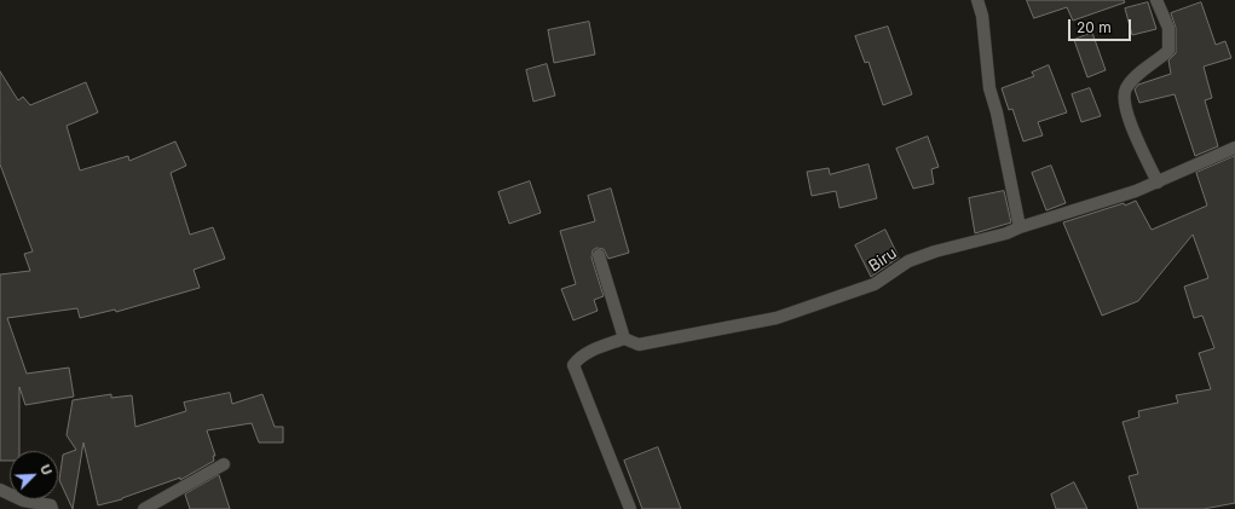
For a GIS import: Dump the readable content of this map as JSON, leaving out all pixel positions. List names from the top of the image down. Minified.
{"streets":{"street":["Biru"]},"scale_bar":"20 m","north":"top right"}
